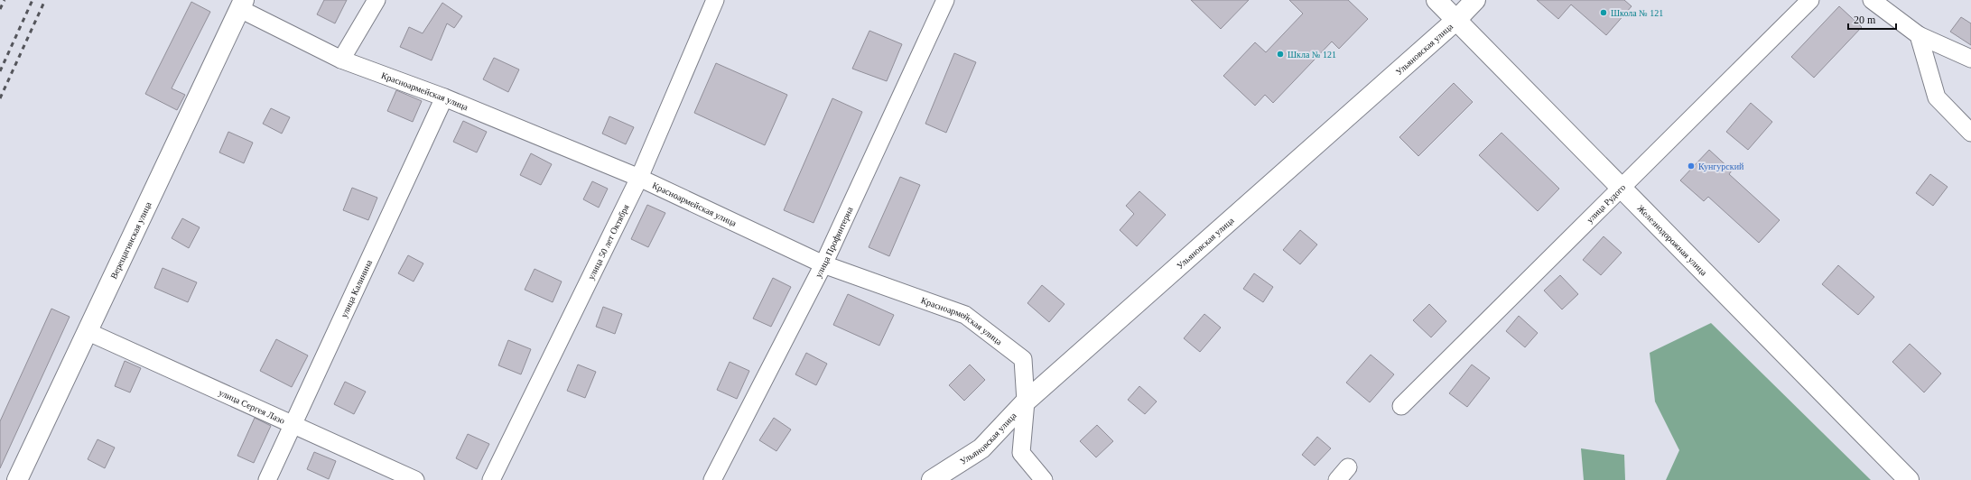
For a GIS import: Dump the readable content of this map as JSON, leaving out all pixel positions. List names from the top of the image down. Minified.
{"streets":{"street":["Ульяновская улица","Красноармейская улица","улица Рудого","Верещагинская улица","Железнодорожная улица","улица 50 лет Октября","улица Профинтерна","улица Калинина","улица Сергея Лазо"]},"crossings":[["Ульяновская улица","Красноармейская улица"],["Ульяновская улица","Железнодорожная улица"],["Красноармейская улица","Верещагинская улица"],["Красноармейская улица","улица 50 лет Октября"],["Красноармейская улица","улица Профинтерна"],["Красноармейская улица","улица Калинина"],["улица Рудого","Железнодорожная улица"],["Верещагинская улица","улица Сергея Лазо"],["улица Калинина","улица Сергея Лазо"]],"places":["Школа № 121","Шкла № 121","Кунгурский"],"scale_bar":"20 m"}
